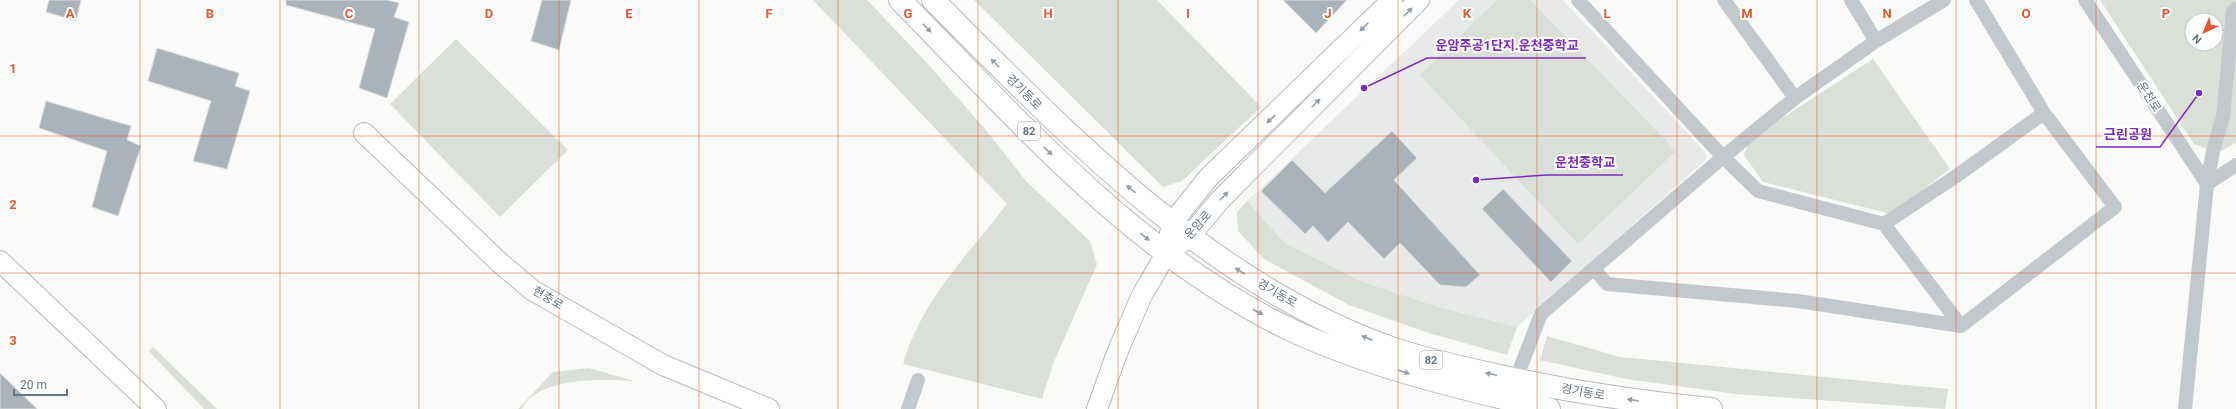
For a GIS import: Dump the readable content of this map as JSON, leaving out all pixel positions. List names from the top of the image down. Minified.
{"streets":{"main road":["경기동로","82"],"street":["운천로","운암로","현충로"]},"crossings":[["경기동로","운암로"]],"places":["운암주공1단지.운천중학교","근린공원","운천중학교"],"scale_bar":"20 m","north":"bottom left","grid":{"columns":["A","B","C","D","E","F","G","H","I","J","K","L","M","N","O","P"],"rows":["1","2","3"]}}
